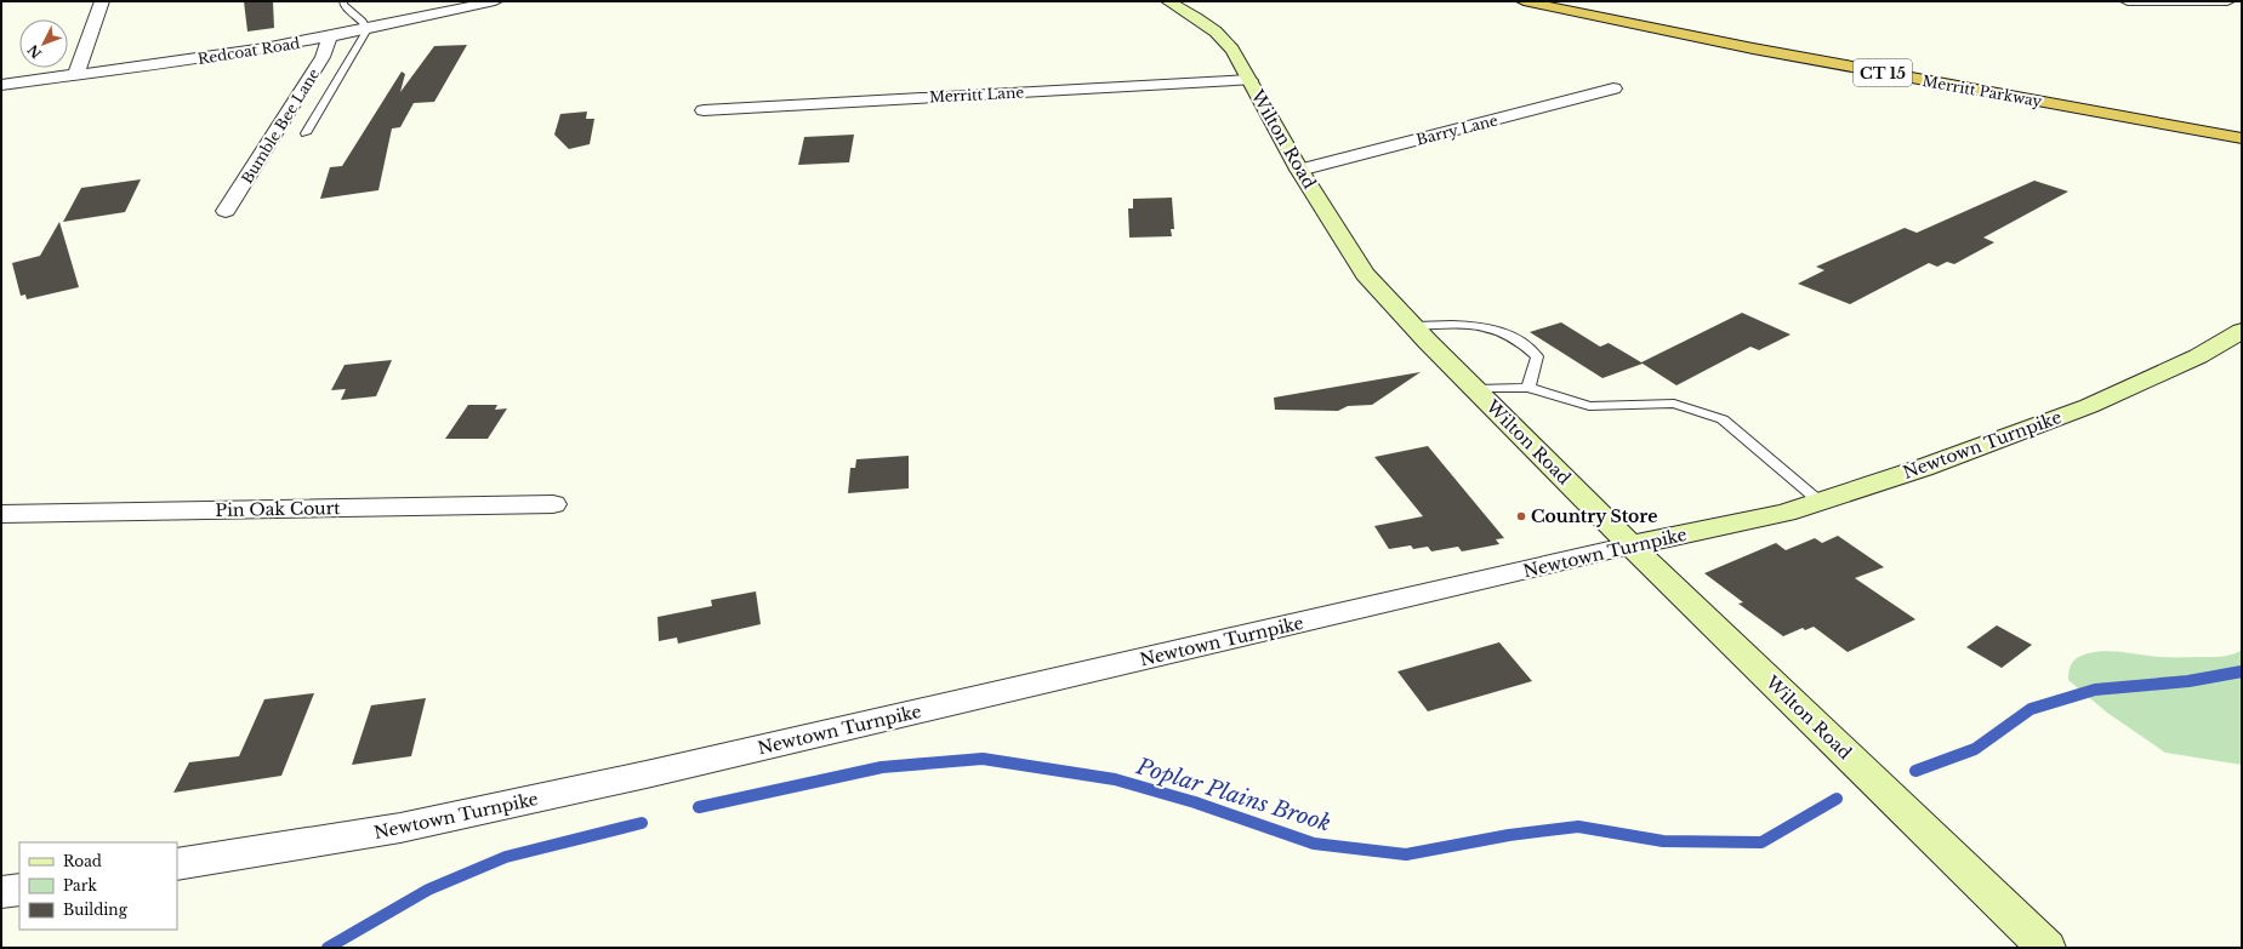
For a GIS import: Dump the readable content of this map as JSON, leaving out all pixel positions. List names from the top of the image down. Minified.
{"streets":{"highway":["CT 15","Merritt Parkway"],"main road":["Wilton Road","Newtown Turnpike"],"street":["Redcoat Road","Merritt Lane","Bumble Bee Lane","Barry Lane","Pin Oak Court"]},"crossings":[["Redcoat Road","Bumble Bee Lane"],["Merritt Lane","Wilton Road"],["Barry Lane","Wilton Road"],["Wilton Road","Newtown Turnpike"]],"water":["Poplar Plains Brook"],"places":["Country Store"],"legend":["Road","Park","Building"],"north":"bottom left"}
